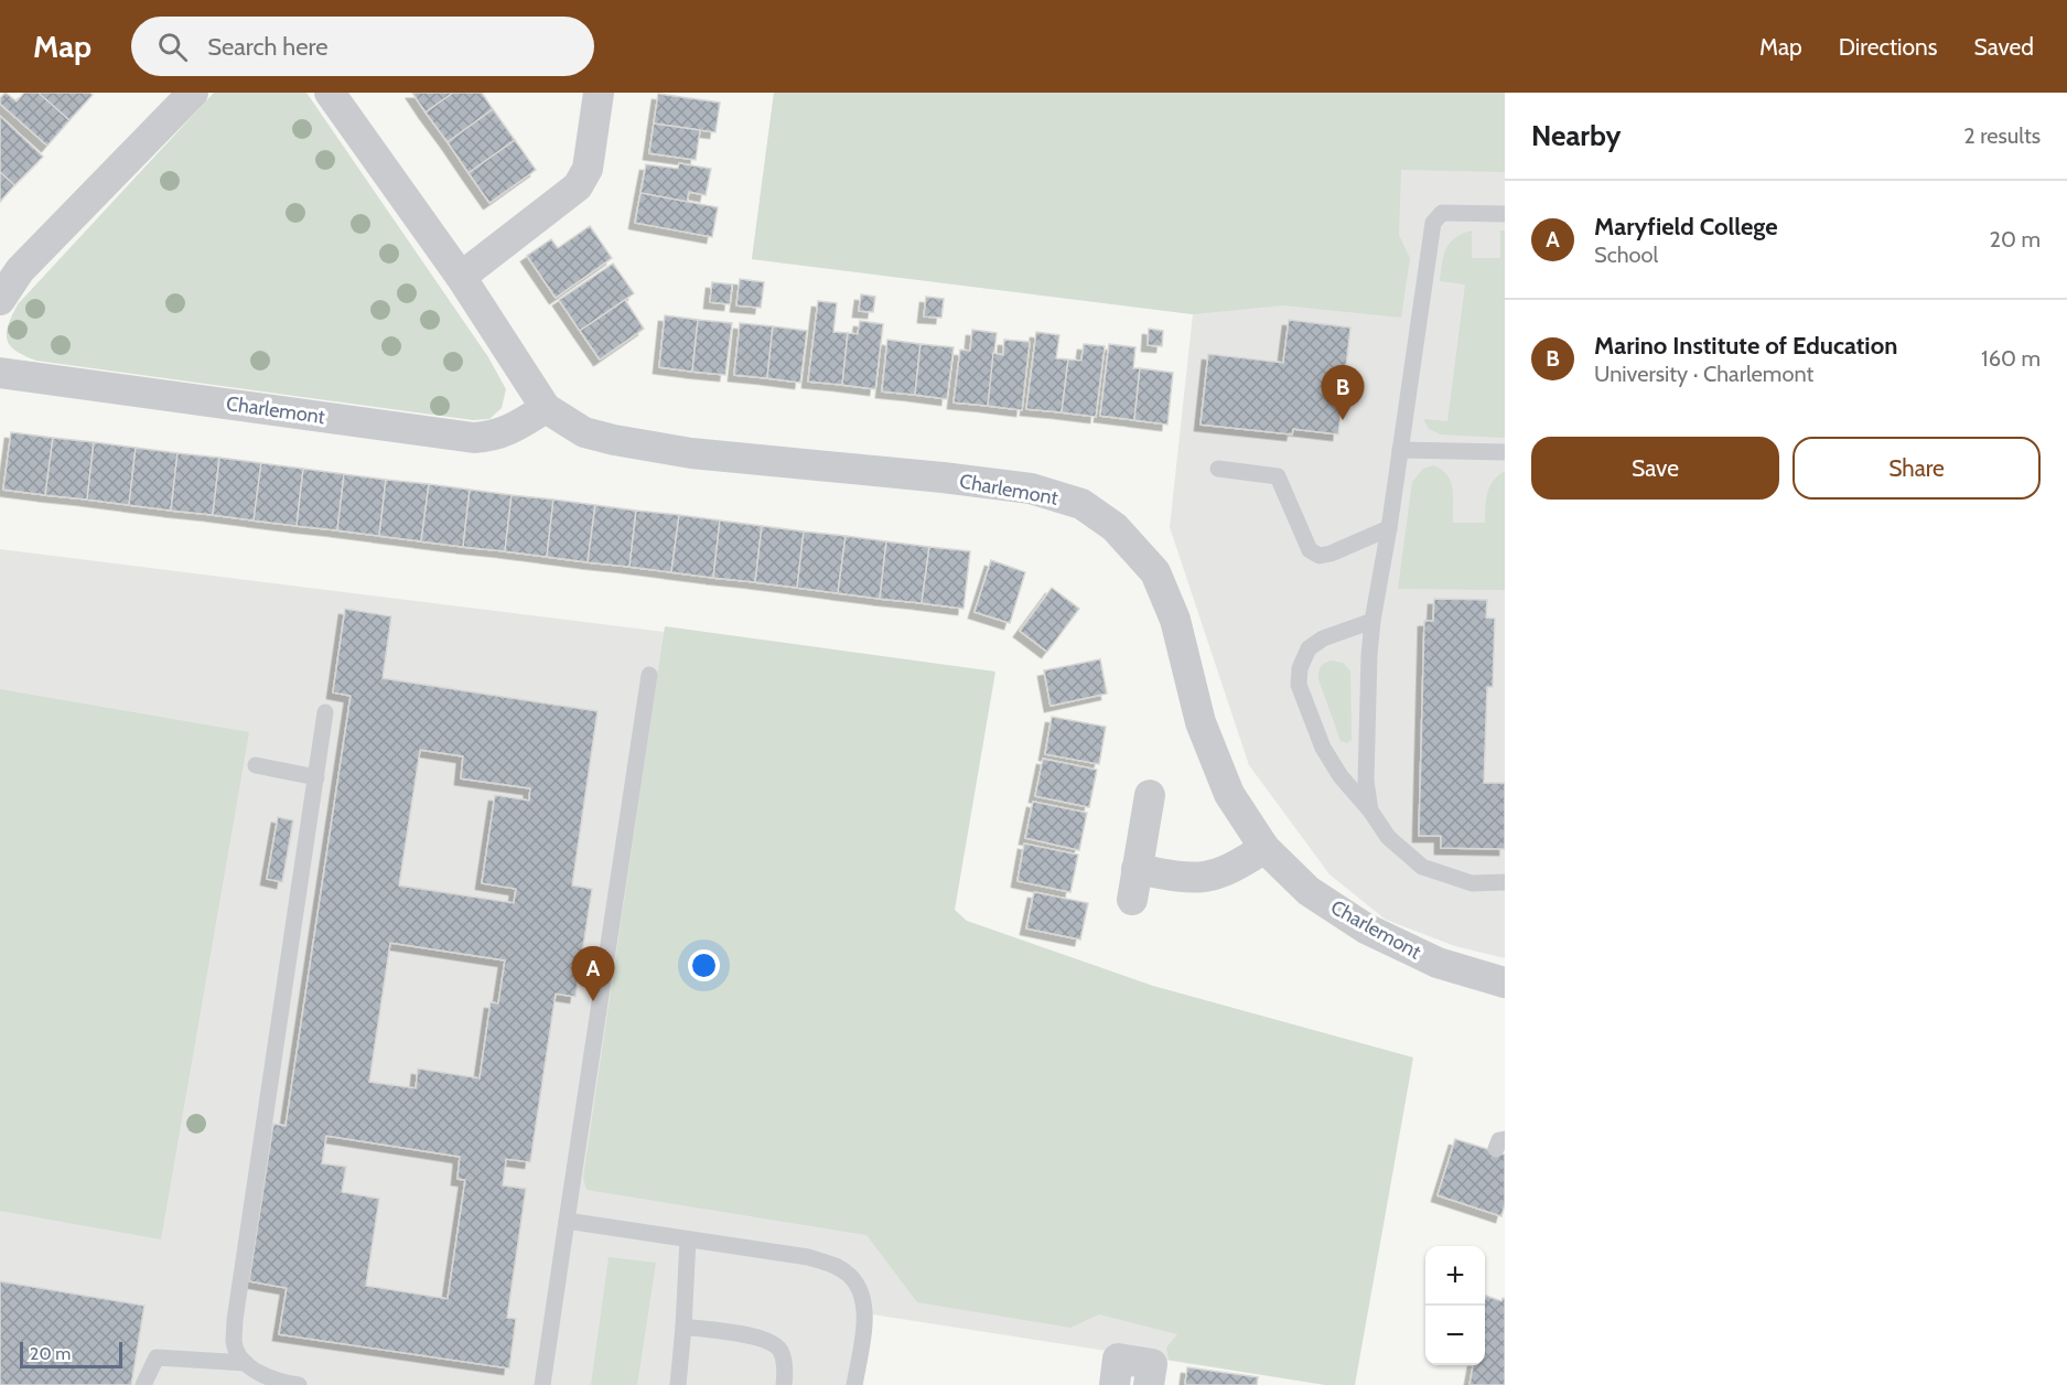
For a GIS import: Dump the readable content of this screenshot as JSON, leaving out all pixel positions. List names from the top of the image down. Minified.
{"streets":{"street":["Charlemont"]},"scale_bar":"20 m","page":{"header":"Map","search":"Search here","nav":["Map","Directions","Saved"],"heading":["Nearby","2 results"],"list":[{"mark":"A","name":"Maryfield College","note":"School","value":"20 m"},{"mark":"B","name":"Marino Institute of Education","note":"University · Charlemont","value":"160 m"}],"pins":["B","A"],"buttons":["Save","Share"],"map_buttons":["+","−"],"scale":"20 m"}}
